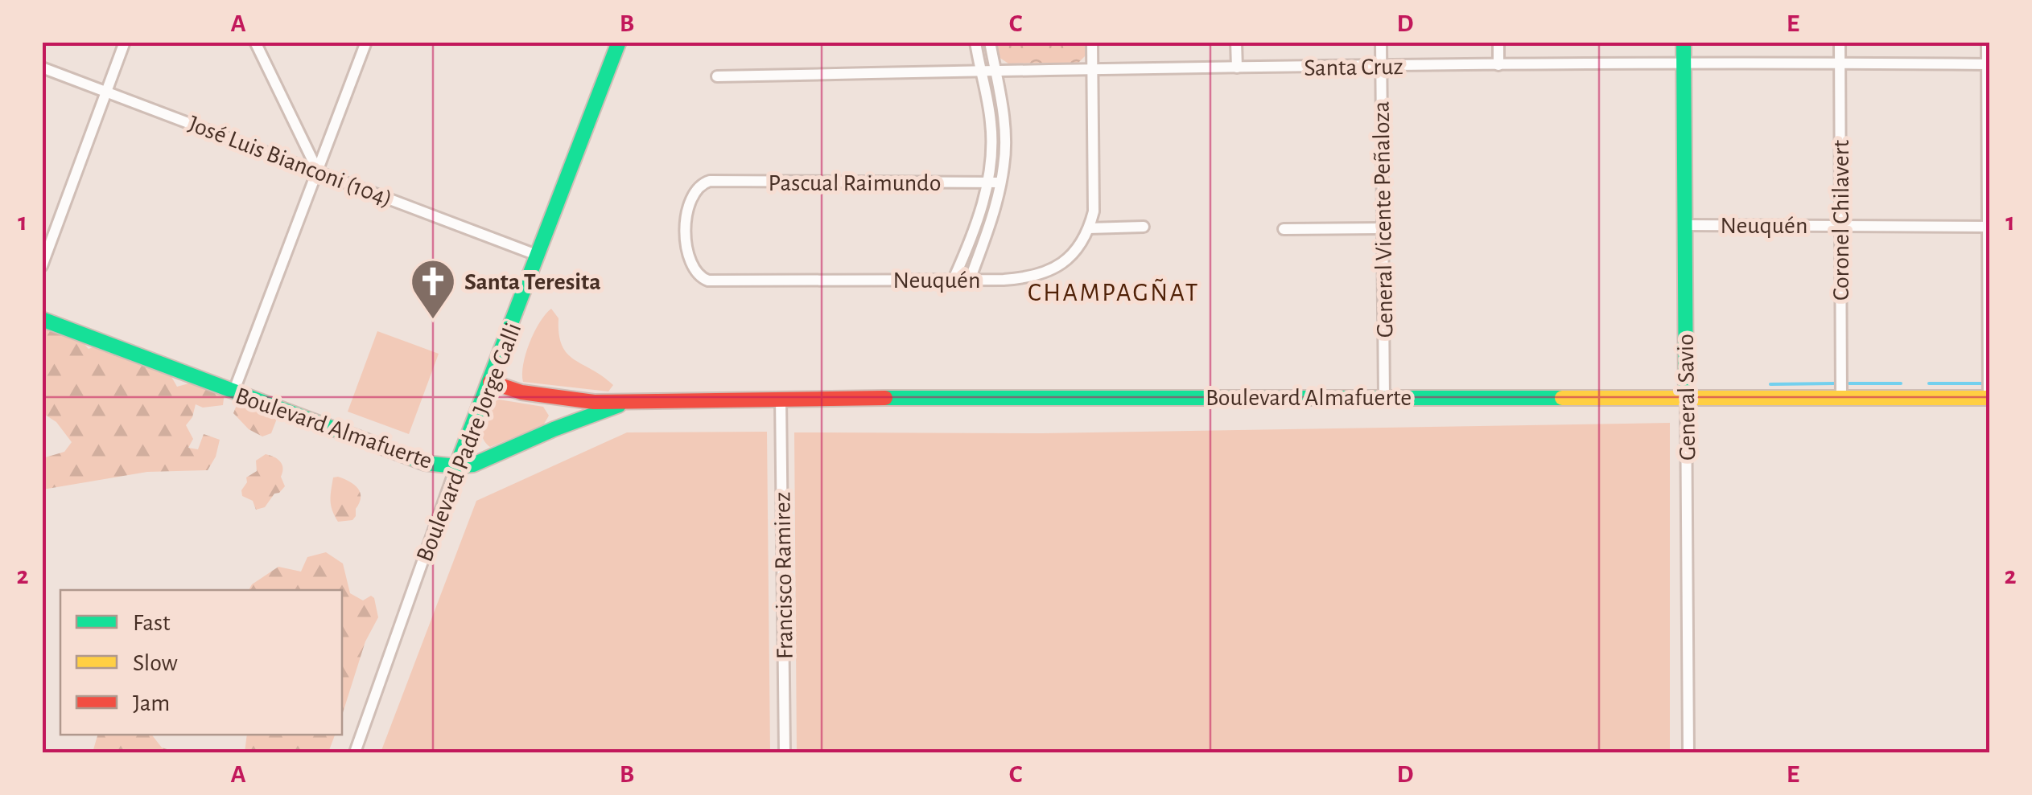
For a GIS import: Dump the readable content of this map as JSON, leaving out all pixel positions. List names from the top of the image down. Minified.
{"streets":{"main road":["Boulevard Almafuerte","General Savio","Boulevard Padre Jorge Galli"],"street":["Santa Cruz","José Luis Bianconi (104)","Pascual Raimundo","General Vicente Peñaloza","Coronel Chilavert","Neuquén","Francisco Ramirez"]},"crossings":[["Santa Cruz","General Vicente Peñaloza"],["Santa Cruz","Coronel Chilavert"],["Santa Cruz","General Savio"],["José Luis Bianconi (104)","Boulevard Padre Jorge Galli"],["Pascual Raimundo","Neuquén"],["General Vicente Peñaloza","Boulevard Almafuerte"],["Coronel Chilavert","Neuquén"],["Coronel Chilavert","Boulevard Almafuerte"],["Neuquén","General Savio"],["Boulevard Almafuerte","General Savio"],["Boulevard Almafuerte","Boulevard Padre Jorge Galli"],["Boulevard Almafuerte","Francisco Ramirez"]],"districts":["CHAMPAGÑAT"],"places":{"church":["Santa Teresita"]},"legend":["Fast","Slow","Jam"],"grid":{"columns":["A","B","C","D","E"],"rows":["1","2"]}}
